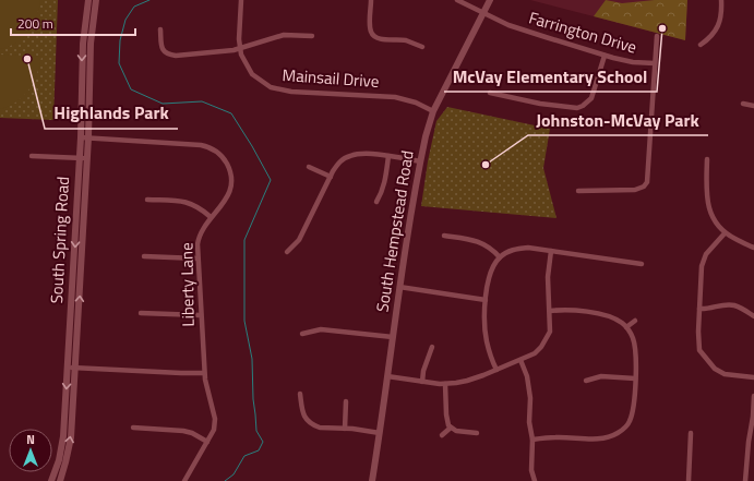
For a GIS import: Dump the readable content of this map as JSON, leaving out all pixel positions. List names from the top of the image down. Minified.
{"streets":{"main road":["South Hempstead Road","South Spring Road"],"street":["Farrington Drive","Mainsail Drive","Liberty Lane"]},"crossings":[["Farrington Drive","South Hempstead Road"],["Mainsail Drive","South Hempstead Road"],["South Spring Road","Liberty Lane"]],"places":["McVay Elementary School","Highlands Park","Johnston-McVay Park"],"scale_bar":"200 m","north":"top"}
